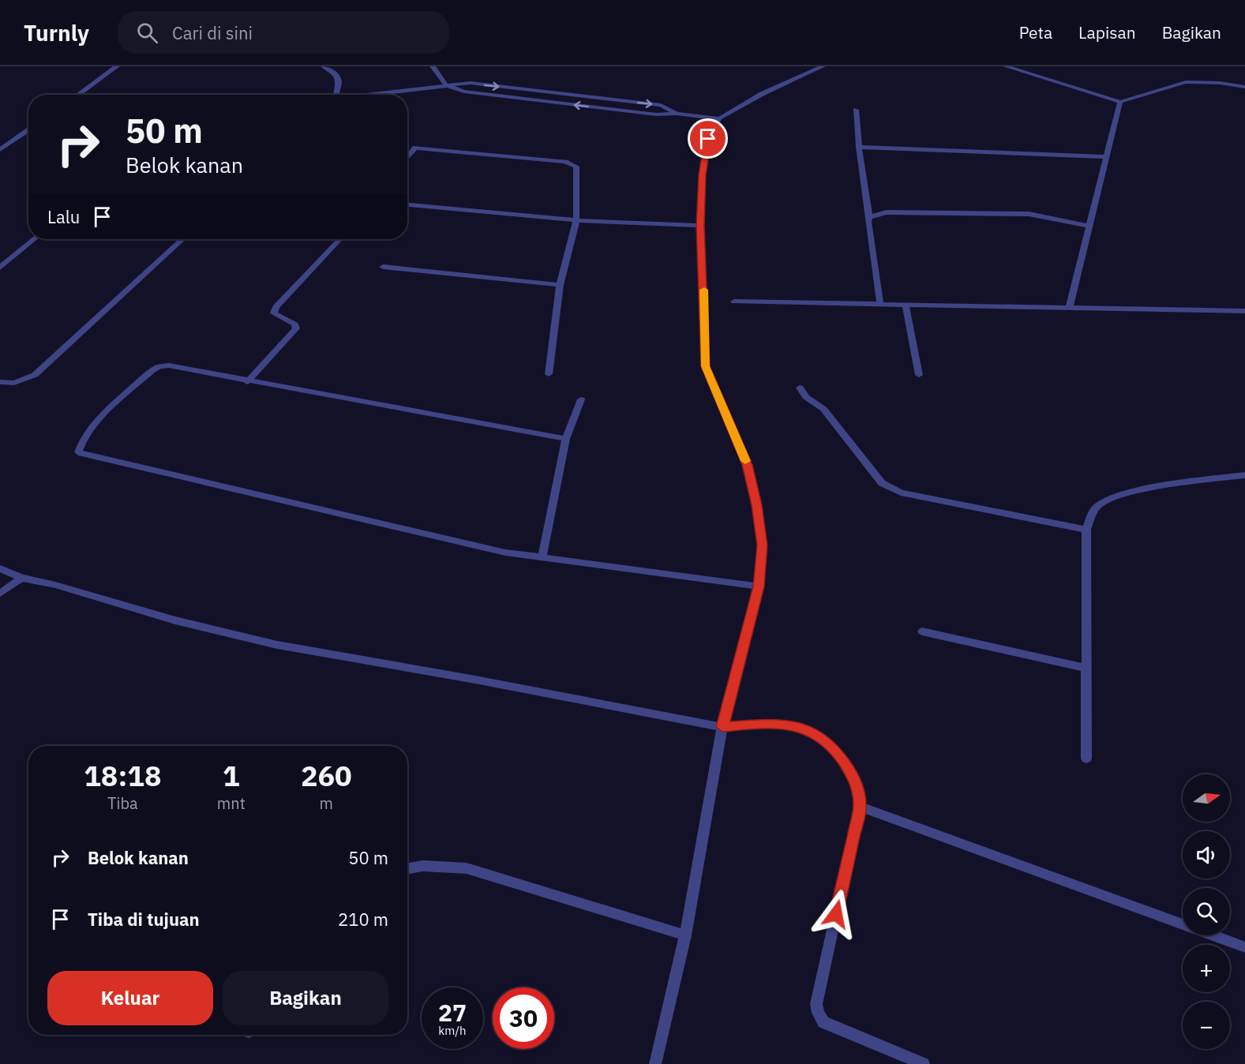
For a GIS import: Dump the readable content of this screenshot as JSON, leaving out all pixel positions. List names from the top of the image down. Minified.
{"north":"right","page":{"header":"Turnly","search":"Cari di sini","nav":["Peta","Lapisan","Bagikan"],"turn":["50 m","Belok kanan"],"then":"Lalu","eta":["18:18","Tiba","1","mnt","260","m"],"map_buttons":["+","−"],"list":[{"name":"Belok kanan","value":"50 m"},{"name":"Tiba di tujuan","value":"210 m"}],"buttons":["Keluar","Bagikan"],"speed":"27 km/h","limit":"30"}}
